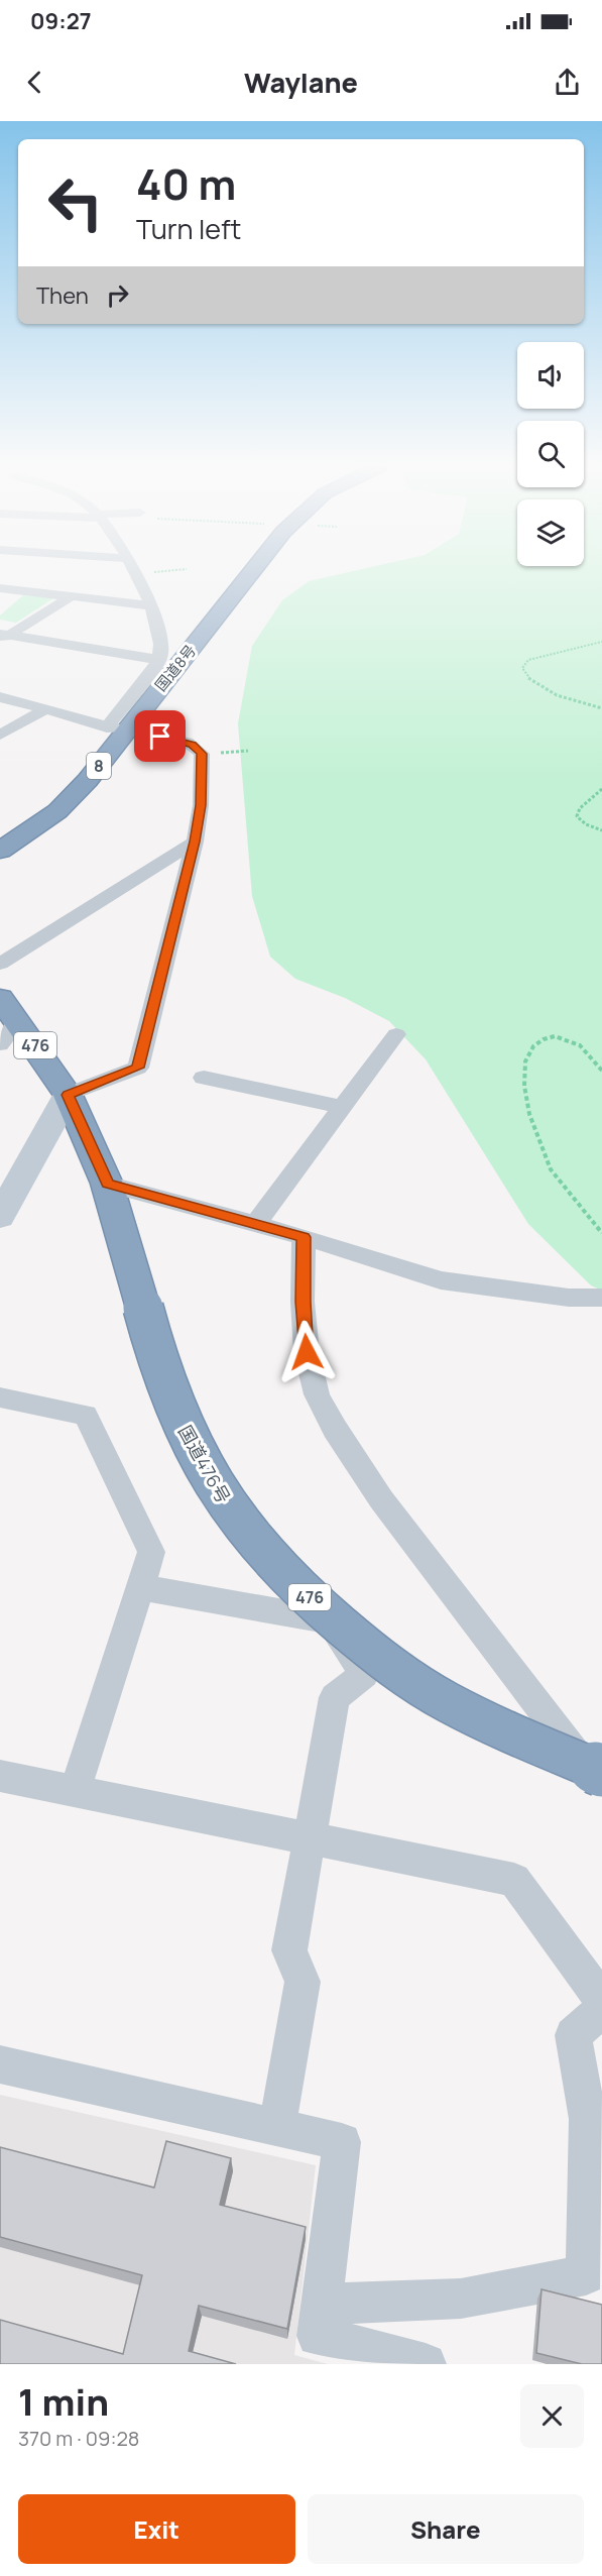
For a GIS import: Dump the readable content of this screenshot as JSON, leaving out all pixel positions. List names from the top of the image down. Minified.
{"streets":{"highway":["国道8号","8","476","国道476号"]},"page":{"status":"09:27","header":"Waylane","turn":["40 m","Turn left"],"then":"Then","heading":["1 min","370 m · 09:28"],"buttons":["Exit","Share"]}}
